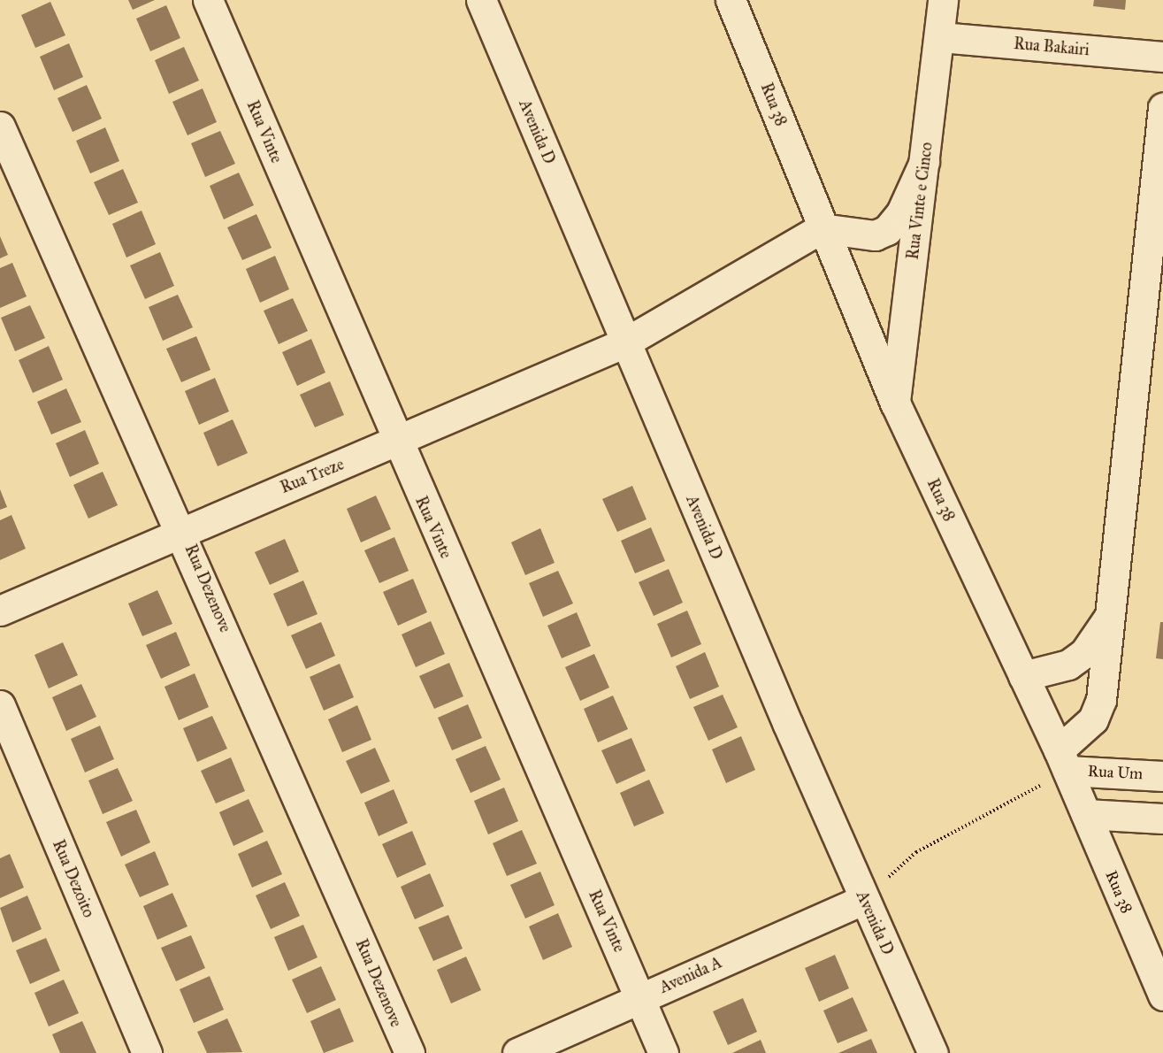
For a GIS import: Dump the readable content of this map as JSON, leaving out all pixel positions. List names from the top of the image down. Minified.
{"streets":{"street":["Rua Bakairi","Rua 38","Rua Vinte","Avenida D","Rua Vinte e Cinco","Rua Treze","Rua Dezenove","Rua Um","Rua Dezoito","Avenida A"]},"crossings":[["Rua Bakairi","Rua Vinte e Cinco"],["Rua 38","Rua Vinte e Cinco"],["Rua 38","Rua Treze"],["Rua 38","Rua Um"],["Rua Vinte","Rua Treze"],["Rua Vinte","Avenida A"],["Avenida D","Rua Treze"],["Avenida D","Avenida A"],["Rua Treze","Rua Dezenove"]]}
